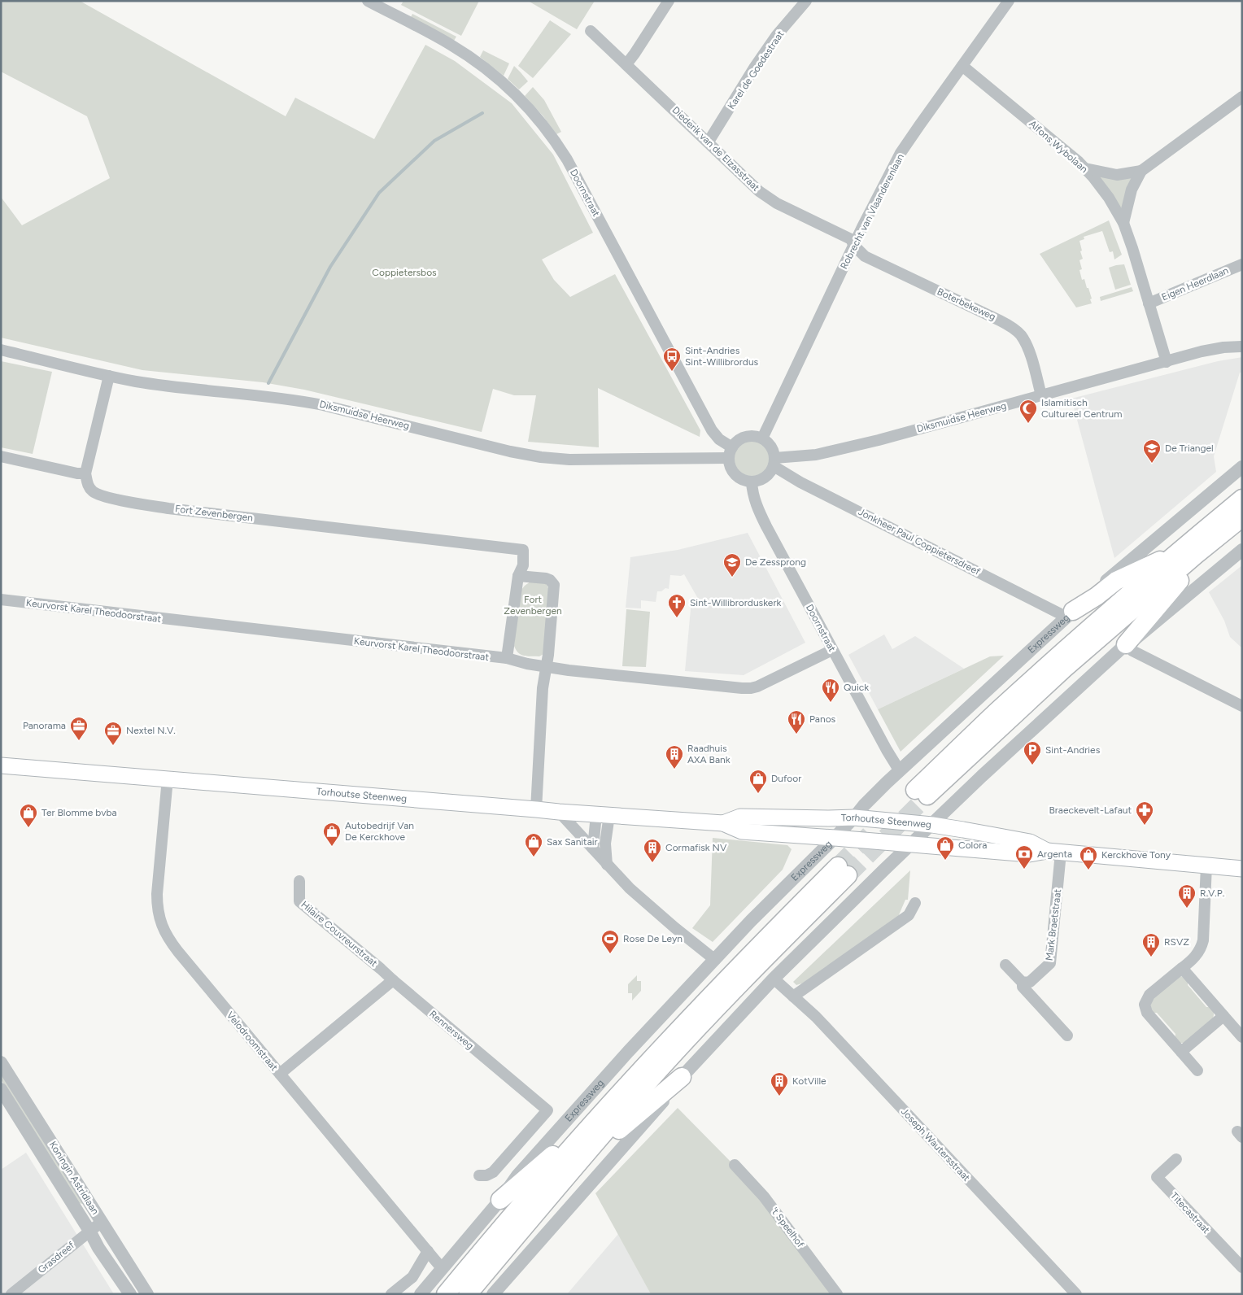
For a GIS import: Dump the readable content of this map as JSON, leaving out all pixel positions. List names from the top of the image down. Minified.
{"streets":{"main road":["Torhoutse Steenweg"],"street":["Karel de Goedestraat","Alfons Wybolaan","Diederik van de Elzasstraat","Doornstraat","Robrecht van Vlaanderenlaan","Eigen Heerdlaan","Boterbekeweg","Diksmuidse Heerweg","Fort Zevenbergen","Jonkheer Paul Coppietersdreef","Keurvorst Karel Theodoorstraat","Expressweg","Mark Braetstraat","Hilaire Couvreurstraat","Rennersweg","Velodroomstraat","Joseph Wautersstraat","Koningin Astridlaan","Titecastraat","'t Speelhof","Grasdreef"]},"crossings":[["Karel de Goedestraat","Diederik van de Elzasstraat"],["Alfons Wybolaan","Robrecht van Vlaanderenlaan"],["Alfons Wybolaan","Eigen Heerdlaan"],["Alfons Wybolaan","Diksmuidse Heerweg"],["Diederik van de Elzasstraat","Robrecht van Vlaanderenlaan"],["Diederik van de Elzasstraat","Boterbekeweg"],["Doornstraat","Robrecht van Vlaanderenlaan"],["Doornstraat","Diksmuidse Heerweg"],["Doornstraat","Jonkheer Paul Coppietersdreef"],["Doornstraat","Keurvorst Karel Theodoorstraat"],["Doornstraat","Expressweg"],["Robrecht van Vlaanderenlaan","Boterbekeweg"],["Robrecht van Vlaanderenlaan","Diksmuidse Heerweg"],["Robrecht van Vlaanderenlaan","Jonkheer Paul Coppietersdreef"],["Boterbekeweg","Diksmuidse Heerweg"],["Diksmuidse Heerweg","Jonkheer Paul Coppietersdreef"],["Fort Zevenbergen","Keurvorst Karel Theodoorstraat"],["Jonkheer Paul Coppietersdreef","Expressweg"],["Expressweg","Torhoutse Steenweg"],["Expressweg","Velodroomstraat"],["Torhoutse Steenweg","Mark Braetstraat"],["Torhoutse Steenweg","Velodroomstraat"],["Hilaire Couvreurstraat","Rennersweg"],["Koningin Astridlaan","Grasdreef"]],"parks":["Coppietersbos","Fort Zevenbergen"],"places":{"bus stop":["Sint-Andries Sint-Willibrordus"],"mosque":["Islamitisch Cultureel Centrum"],"school or university":["De Triangel","De Zessprong"],"church":["Sint-Willibrorduskerk"],"restaurant":["Quick","Panos"],"office":["Panorama","Nextel N.V."],"parking":["Sint-Andries"],"building":["Raadhuis AXA Bank","Cormafisk NV","R.V.P.","RSVZ","KotVille"],"shop":["Dufoor","Ter Blomme bvba","Autobedrijf Van De Kerckhove","Sax Sanitair","Colora","Kerckhove Tony"],"pharmacy":["Braeckevelt-Lafaut"],"bank":["Argenta"],"sports":["Rose De Leyn"]}}
